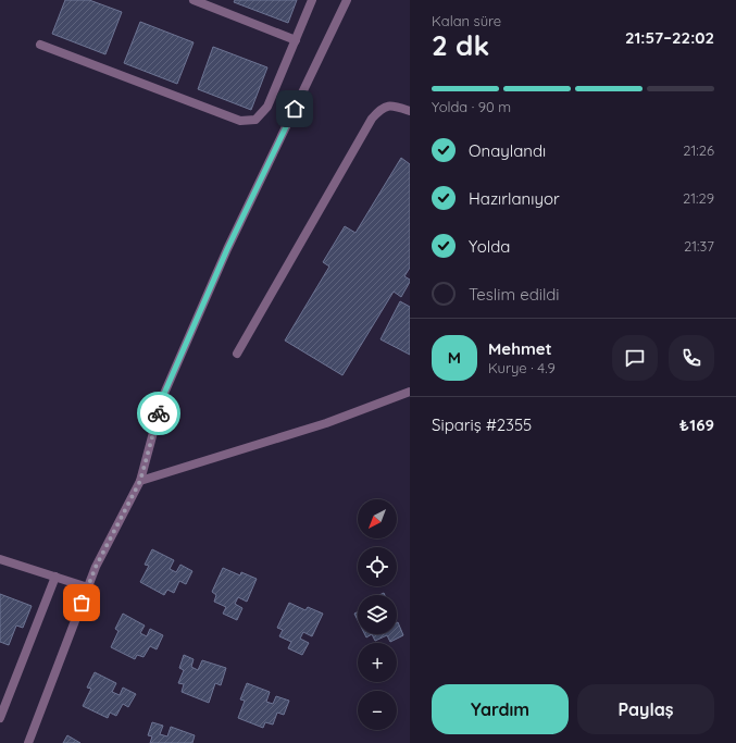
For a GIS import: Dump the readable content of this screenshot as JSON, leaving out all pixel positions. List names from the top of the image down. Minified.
{"north":"bottom left","page":{"heading":["2 dk","Kalan süre","21:57–22:02"],"panel":["Mehmet","Kurye · 4.9","Sipariş #2355","₺169"],"bar":"Yolda · 90 m","list":[["Onaylandı","21:26"],["Hazırlanıyor","21:29"],["Yolda","21:37"],"Teslim edildi"],"round":"M","map_buttons":["+","−"],"buttons":["Yardım","Paylaş"]}}
